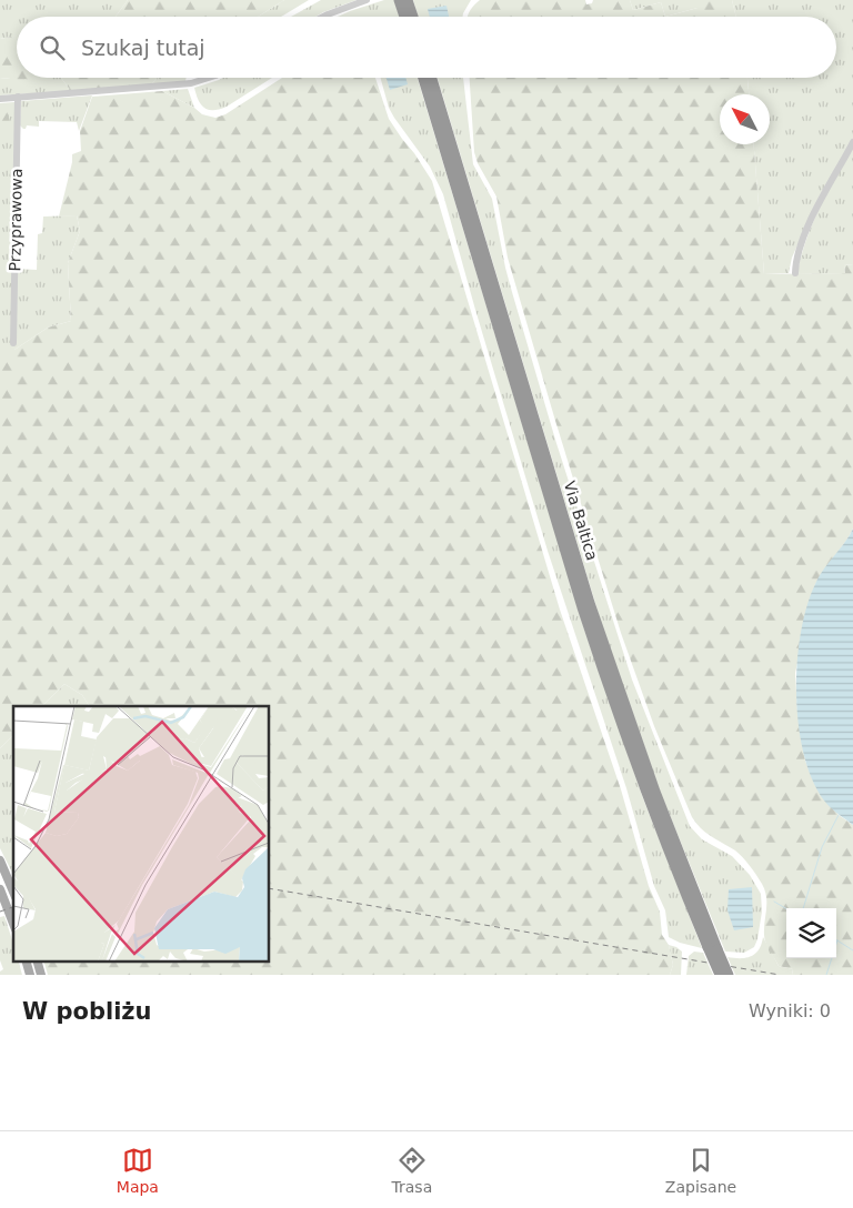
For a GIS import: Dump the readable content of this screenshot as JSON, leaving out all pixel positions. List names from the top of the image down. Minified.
{"streets":{"highway":["Via Baltica"],"street":["Przyprawowa"]},"north":"top left","page":{"search":"Szukaj tutaj","heading":["W pobliżu","Wyniki: 0"],"nav":["Mapa","Trasa","Zapisane"]}}
